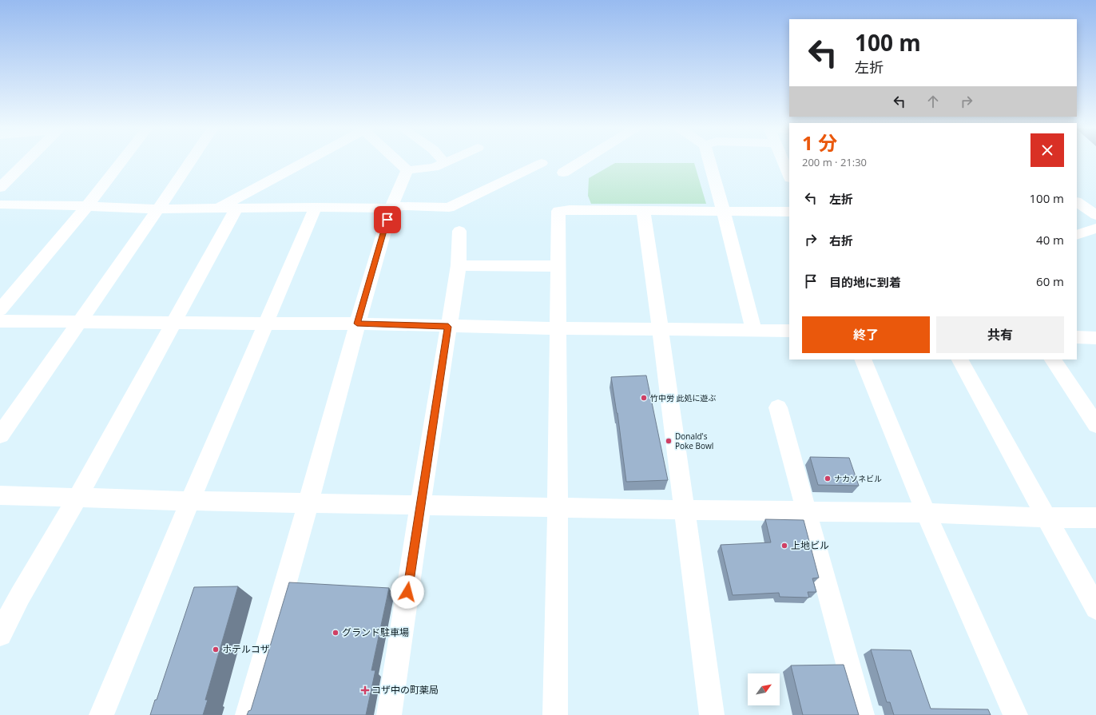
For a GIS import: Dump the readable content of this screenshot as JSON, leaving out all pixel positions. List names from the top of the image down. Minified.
{"places":{"other":["竹中労 此処に遊ぶ","Donald's Poke Bowl","ナカソネビル","上地ビル","グランド駐車場","ホテルコザ"],"health":["コザ中の町薬局"]},"north":"top right","page":{"turn":["100 m","左折"],"heading":["1 分","200 m · 21:30"],"list":[{"name":"左折","value":"100 m"},{"name":"右折","value":"40 m"},{"name":"目的地に到着","value":"60 m"}],"buttons":["終了","共有"]}}
